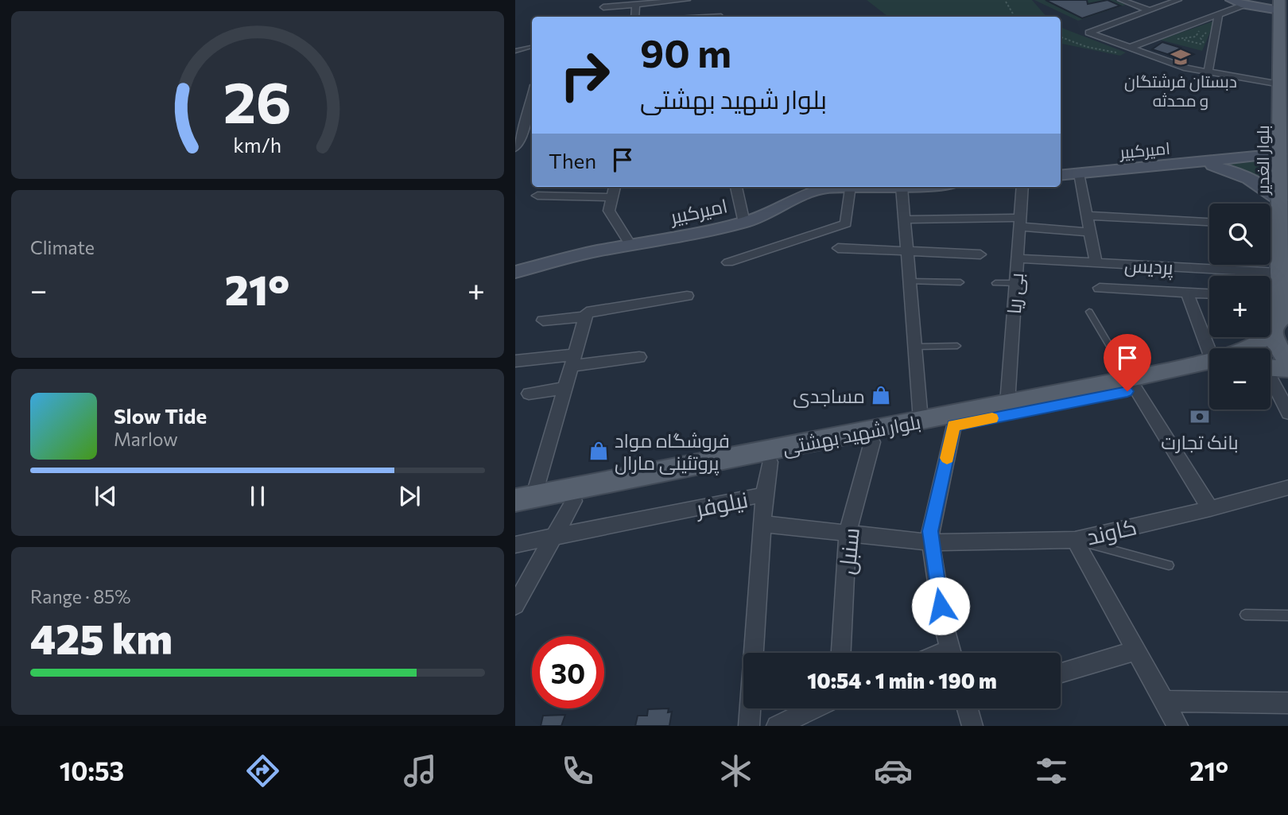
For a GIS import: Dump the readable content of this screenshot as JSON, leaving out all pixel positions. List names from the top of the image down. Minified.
{"streets":{"main road":["بلوار الغدیر","بلوار شهید بهشتی"],"street":["امیرکبیر","پردیس","بی ریا","نیلوفر","کاوند","سنبل"]},"crossings":[["امیرکبیر","بلوار الغدیر"],["بلوار الغدیر","پردیس"],["بلوار الغدیر","بلوار شهید بهشتی"],["پردیس","بی ریا"],["پردیس","بلوار شهید بهشتی"],["بی ریا","بلوار شهید بهشتی"],["بلوار شهید بهشتی","سنبل"],["نیلوفر","کاوند"],["کاوند","سنبل"]],"places":{"school or university":["دبستان فرشتگان و محدثه"],"shop":["مساجدی","فروشگاه مواد پروتئینی مارال"],"bank":["بانک تجارت"]},"page":{"turn":["90 m","بلوار شهید بهشتی"],"then":"Then","tile":["Climate",["Range · 85%","425 km"]],"map_buttons":["+","−"],"heat":["−","21°","+"],"song":["Slow Tide","Marlow"],"limit":"30","trip":"10:54 · 1 min · 190 m","tabs":["10:53","21°"],"gauge":["26","km/h"]}}
